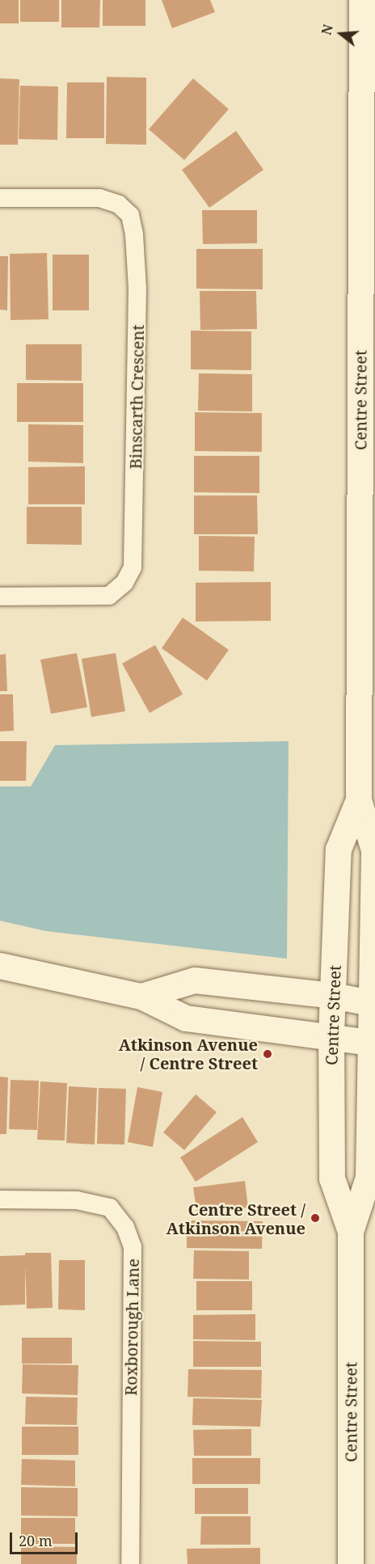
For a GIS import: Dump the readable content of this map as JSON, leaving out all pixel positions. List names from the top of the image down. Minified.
{"streets":{"main road":["Centre Street"],"street":["Binscarth Crescent","Roxborough Lane"]},"places":["Atkinson Avenue / Centre Street","Centre Street / Atkinson Avenue"],"scale_bar":"20 m","north":"left"}
